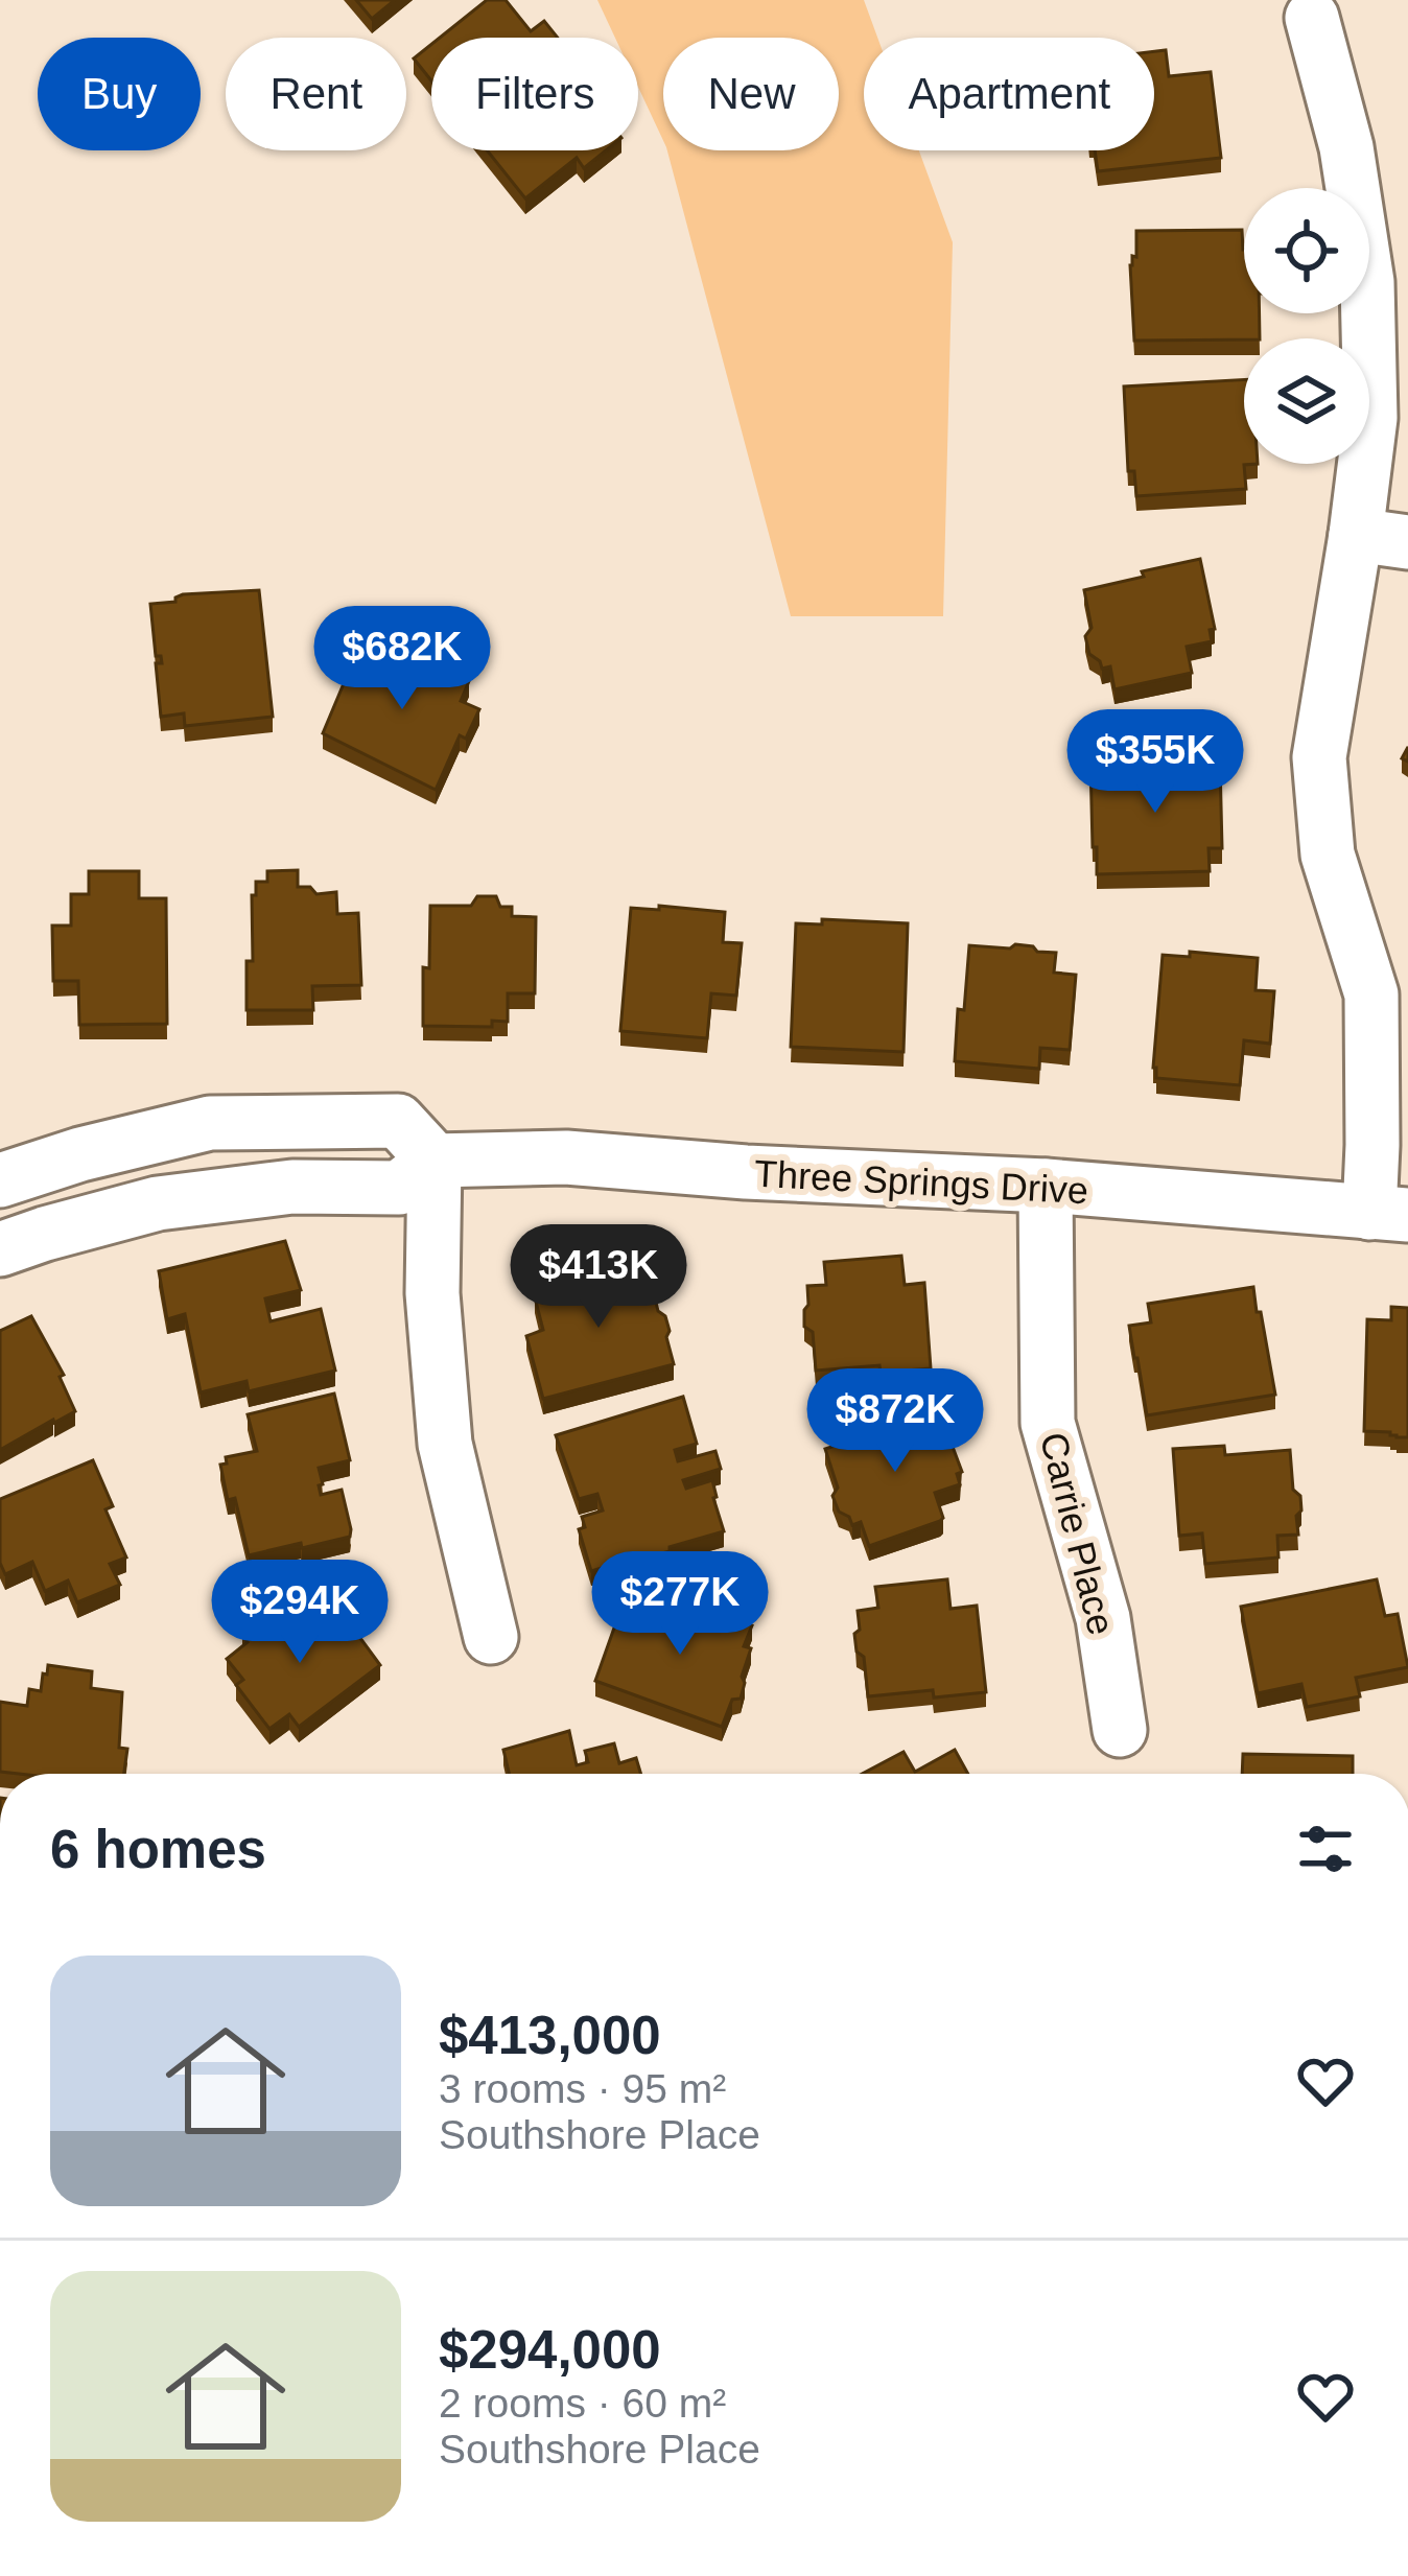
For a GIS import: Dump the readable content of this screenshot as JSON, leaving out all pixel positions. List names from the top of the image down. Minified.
{"streets":{"street":["Three Springs Drive","Carrie Place"]},"crossings":[["Three Springs Drive","Carrie Place"]],"page":{"chip":["Buy","Rent","Filters","New","Apartment"],"price":["$682K","$355K","$413K","$872K","$277K","$294K"],"heading":"6 homes","list":[{"name":"$413,000","note":"3 rooms · 95 m² · Southshore Place"},{"name":"$294,000","note":"2 rooms · 60 m² · Southshore Place"}]}}
